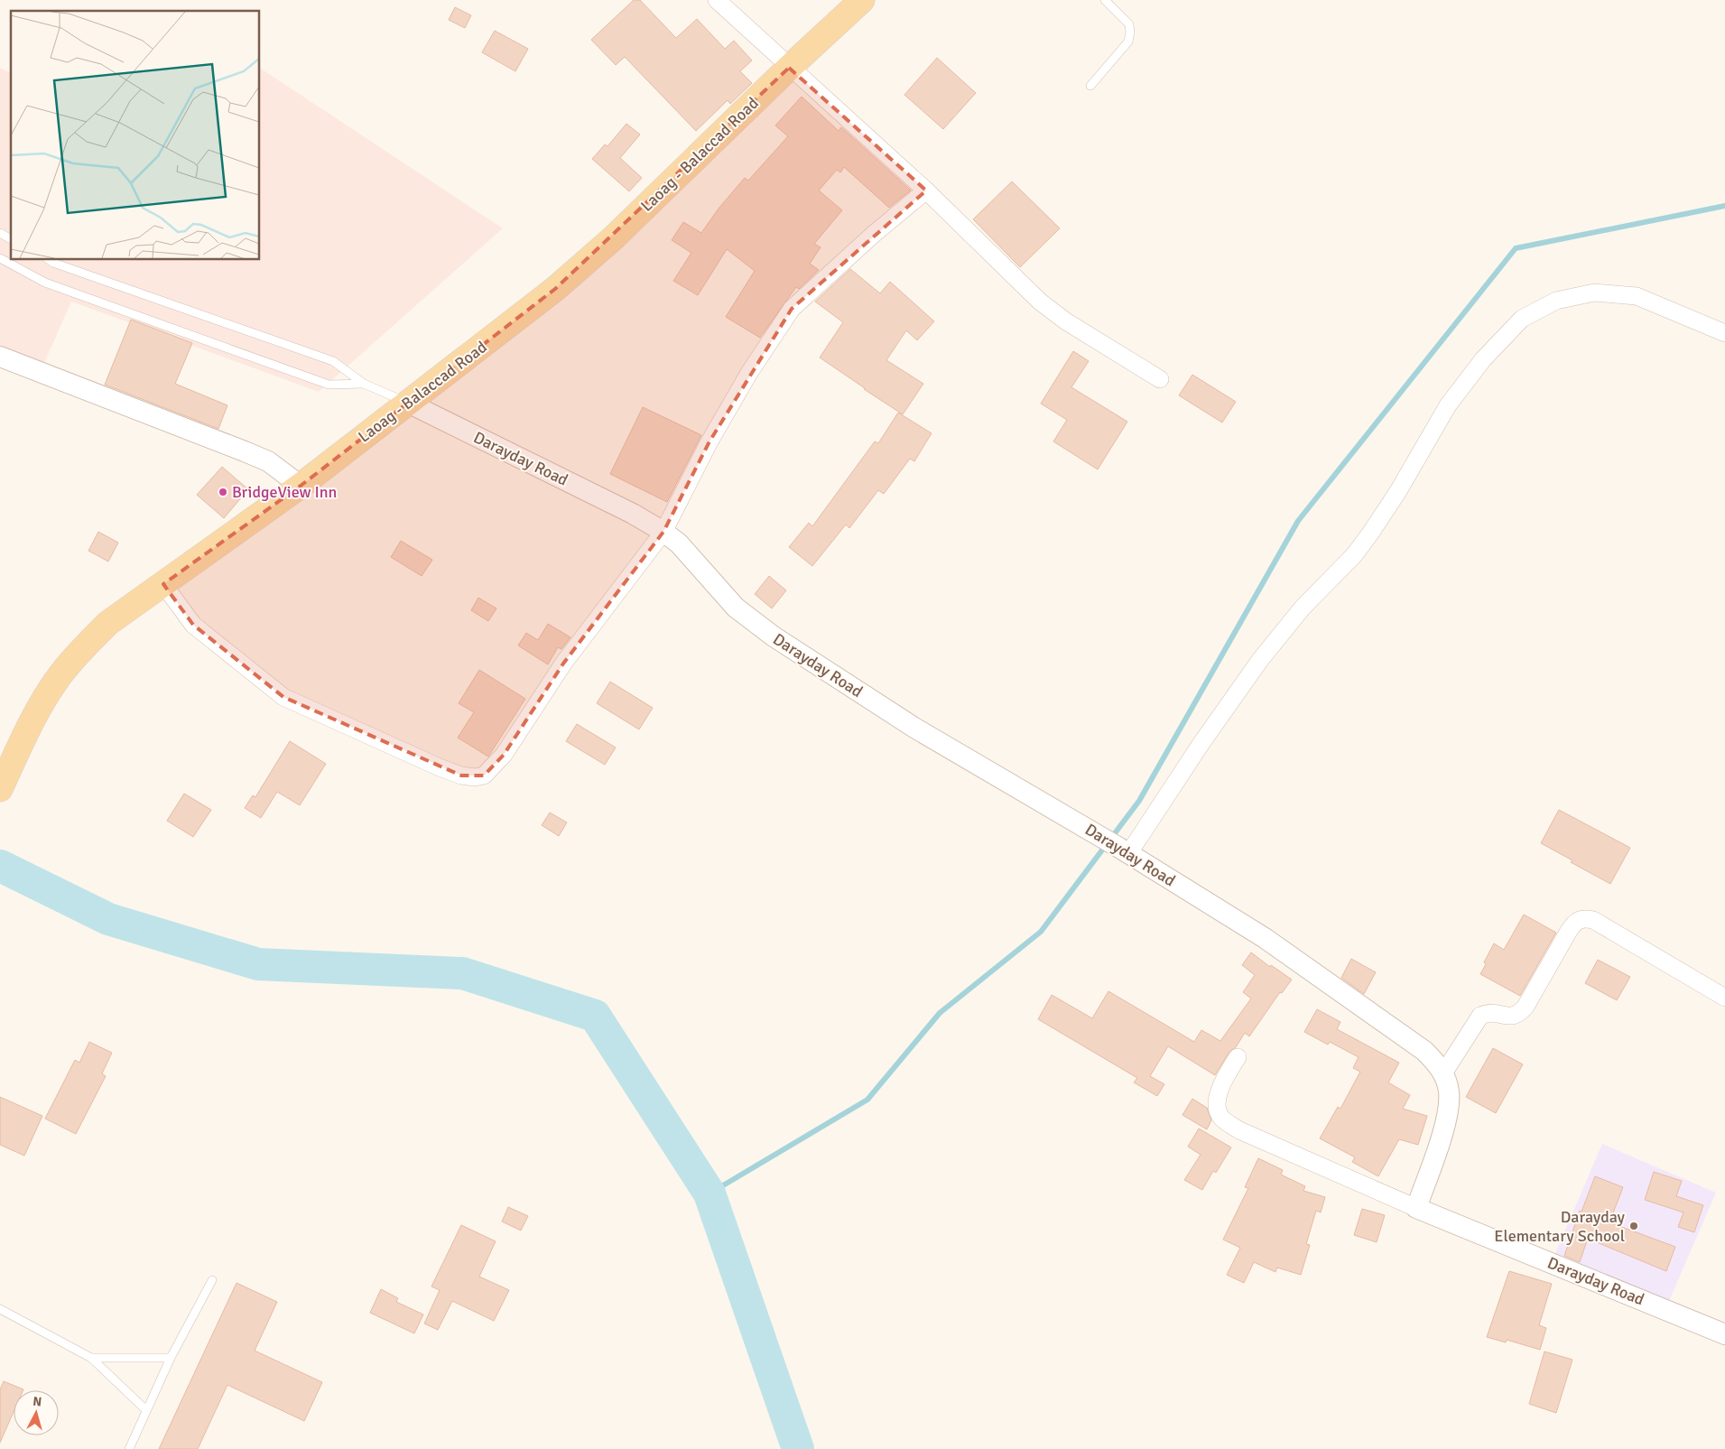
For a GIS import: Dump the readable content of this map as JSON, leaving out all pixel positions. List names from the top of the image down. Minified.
{"streets":{"main road":["Laoag - Balaccad Road"],"street":["Darayday Road"]},"crossings":[["Laoag - Balaccad Road","Darayday Road"]],"places":["BridgeView Inn","Darayday Elementary School"],"north":"top"}
